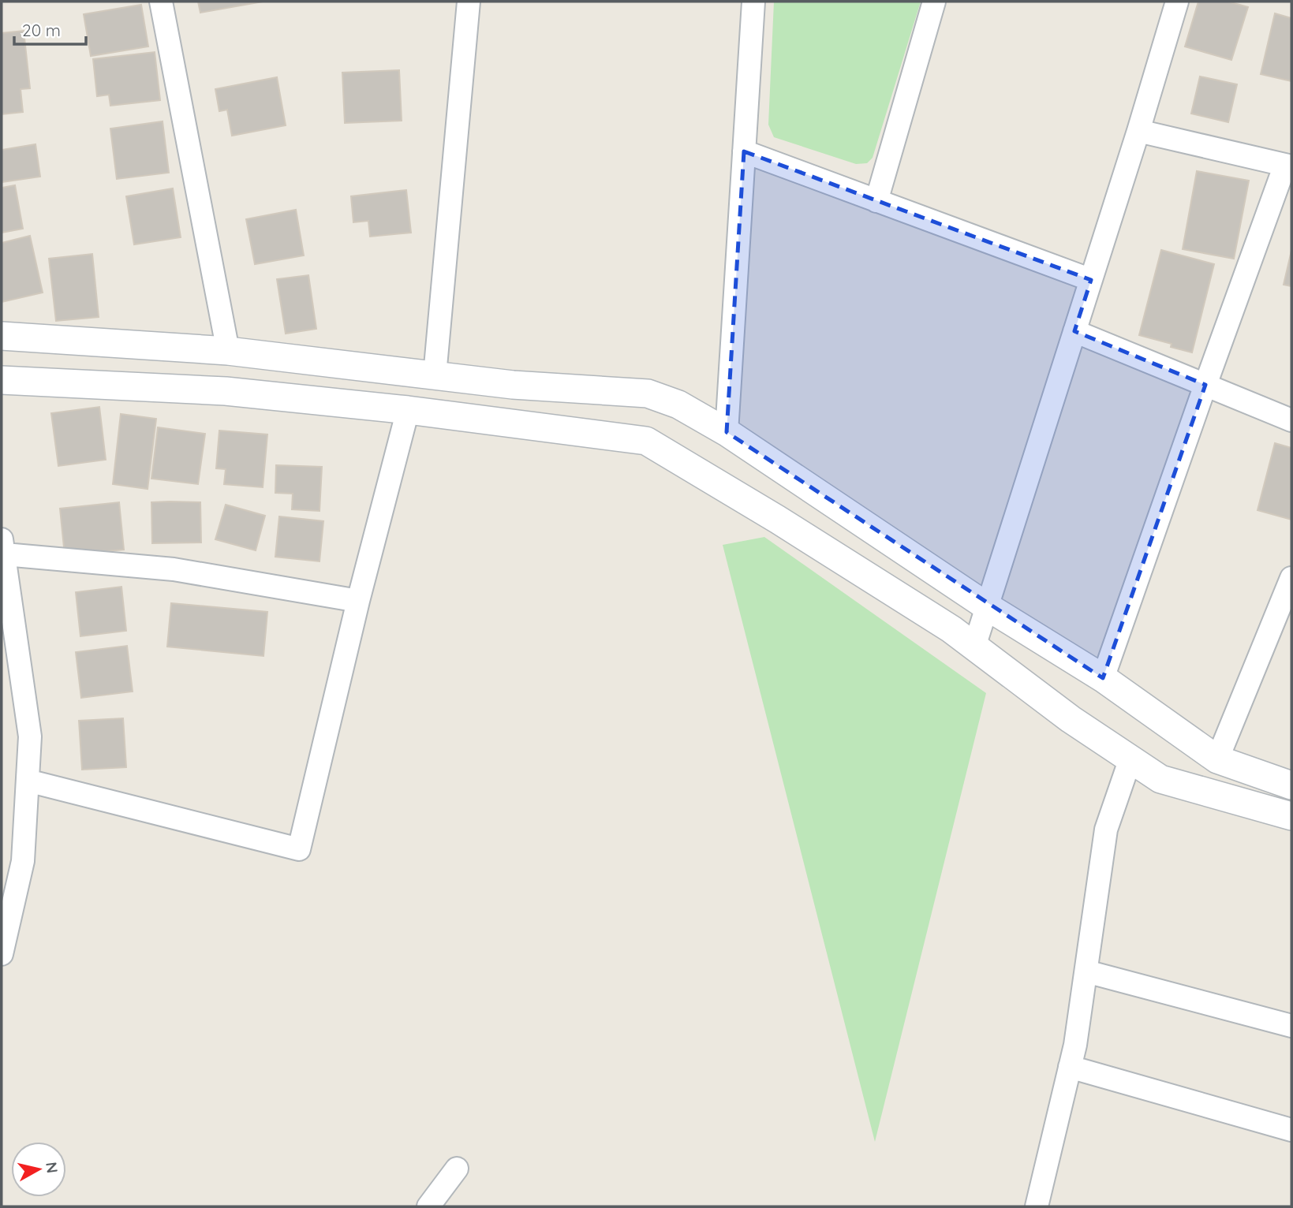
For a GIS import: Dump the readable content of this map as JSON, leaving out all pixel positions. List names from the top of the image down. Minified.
{"scale_bar":"20 m","north":"right"}
